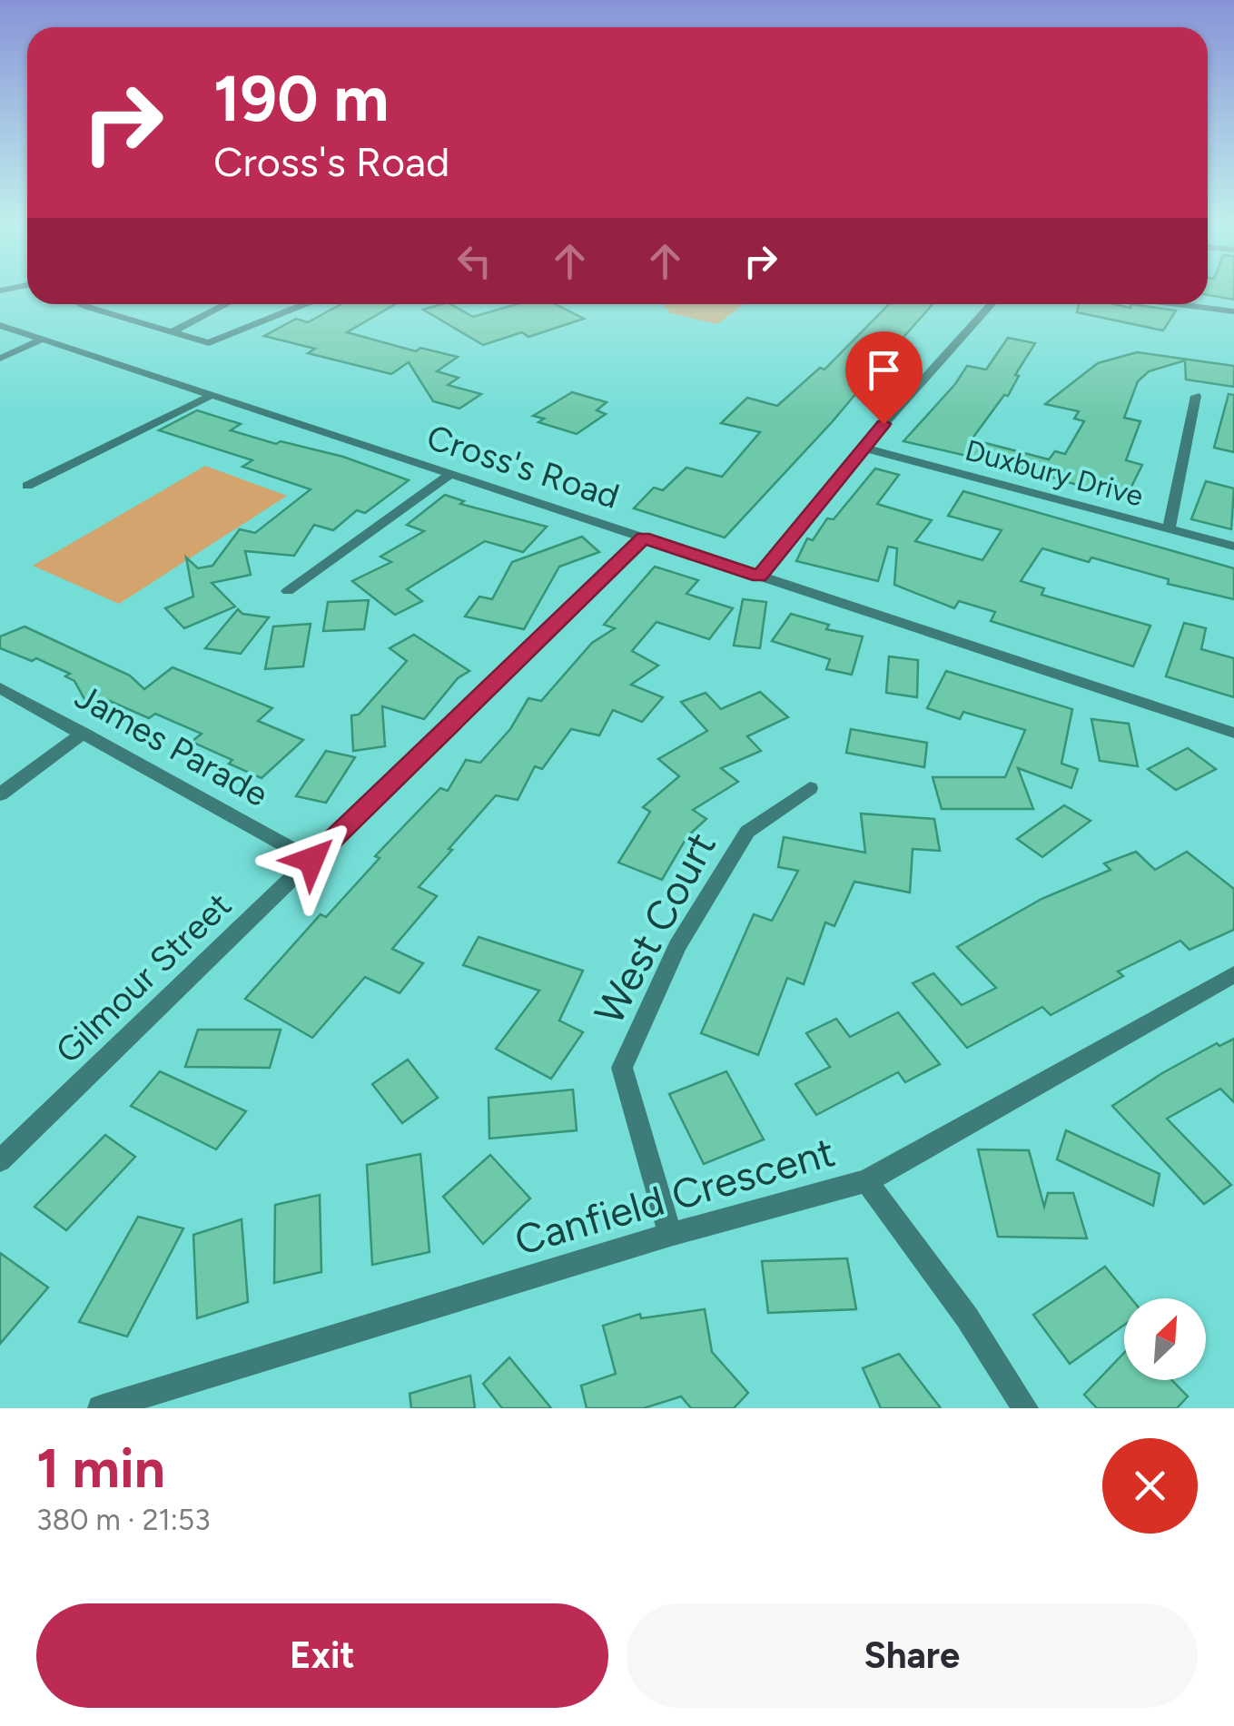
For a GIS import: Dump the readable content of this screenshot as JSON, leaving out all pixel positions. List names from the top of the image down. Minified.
{"streets":{"street":["Cross's Road","Duxbury Drive","James Parade","West Court","Gilmour Street","Canfield Crescent"]},"crossings":[["Cross's Road","Gilmour Street"],["James Parade","Gilmour Street"],["West Court","Canfield Crescent"]],"north":"top right","page":{"turn":["190 m","Cross's Road"],"heading":["1 min","380 m · 21:53"],"buttons":["Exit","Share"]}}
